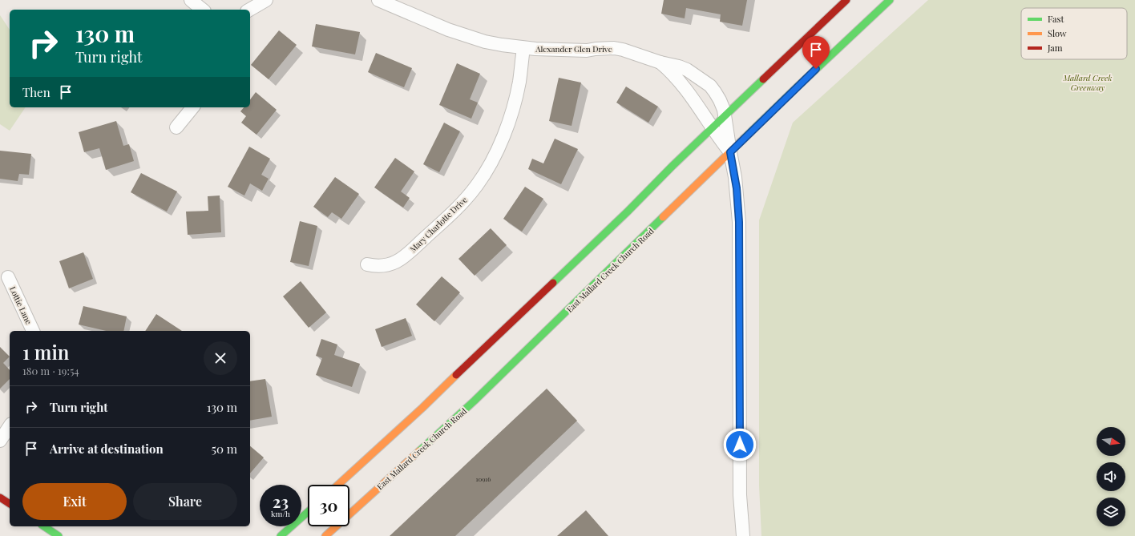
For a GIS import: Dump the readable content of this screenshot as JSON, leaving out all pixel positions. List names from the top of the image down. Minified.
{"streets":{"main road":["East Mallard Creek Church Road"],"street":["Alexander Glen Drive","Mary Charlotte Drive","Lottie Lane"]},"crossings":[["Alexander Glen Drive","Mary Charlotte Drive"],["Alexander Glen Drive","East Mallard Creek Church Road"]],"parks":["Mallard Creek Greenway"],"house_numbers":["10916"],"legend":["Fast","Slow","Jam"],"north":"right","page":{"turn":["130 m","Turn right"],"then":"Then","heading":["1 min","180 m · 19:54"],"list":[{"name":"Turn right","value":"130 m"},{"name":"Arrive at destination","value":"50 m"}],"buttons":["Exit","Share"],"speed":"23 km/h","limit":"30"}}
